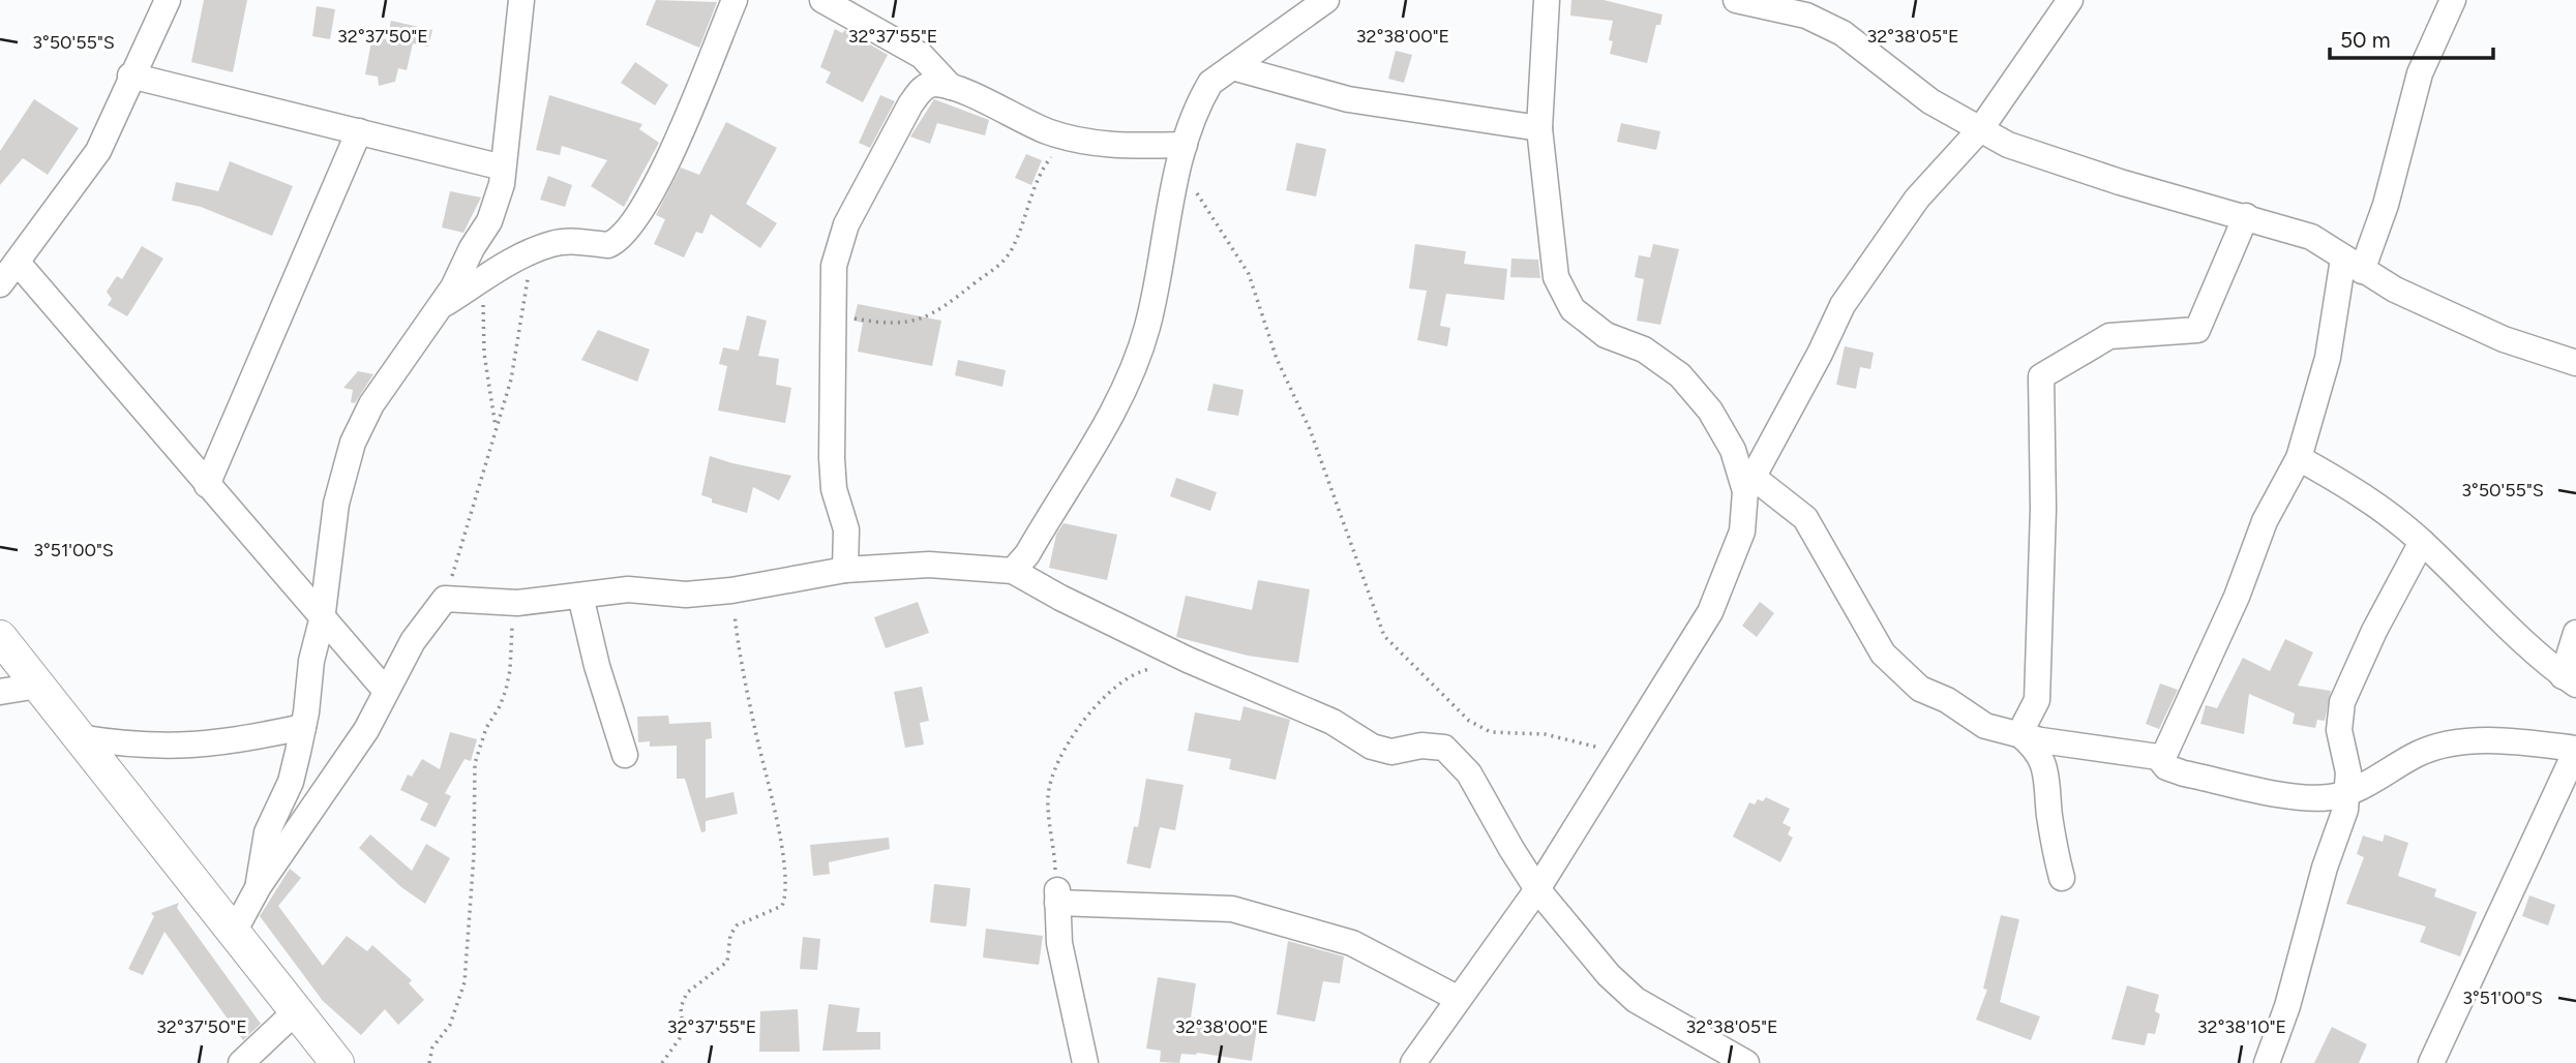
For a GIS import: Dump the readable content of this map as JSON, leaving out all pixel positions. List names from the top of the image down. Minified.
{"scale_bar":"50 m","coordinates":["32°37'50\"E","32°37'55\"E","32°38'00\"E","32°38'05\"E","3°50'55\"S","3°51'00\"S","32°38'10\"E"]}
